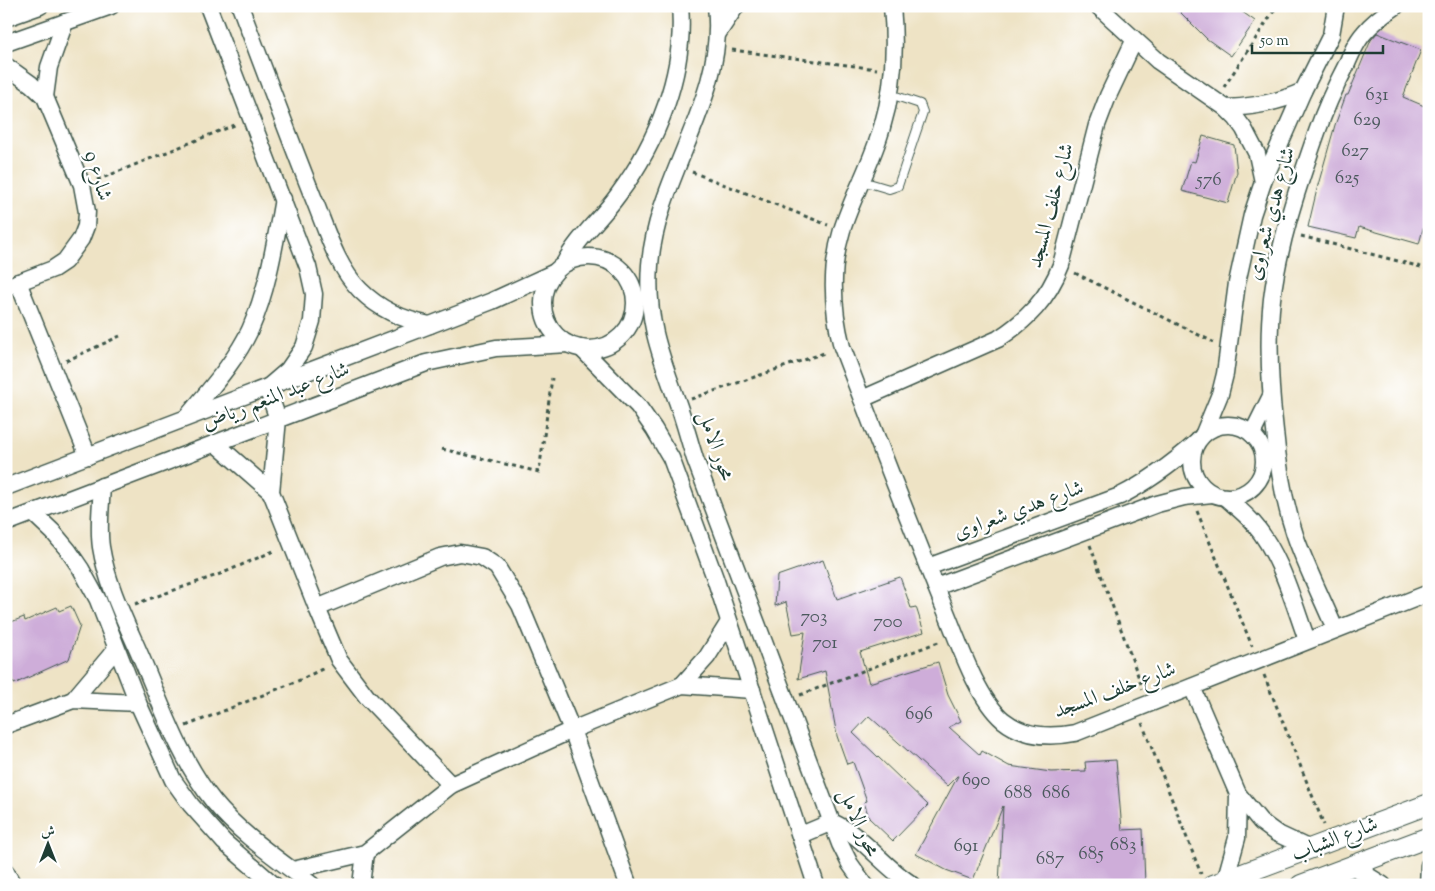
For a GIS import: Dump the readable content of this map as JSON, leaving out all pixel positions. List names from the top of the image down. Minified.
{"streets":{"street":["شارع 9","شارع خلف المسجد","شارع هدي شعراوى","شارع عبد المنعم رياض","محور الامل","شارع الشباب"]},"crossings":[["شارع خلف المسجد","شارع هدي شعراوى"]],"house_numbers":["631","629","627","625","576","703","700","701","696","690","688","686","683","691","685","687"],"scale_bar":"50 m","north":"top"}
